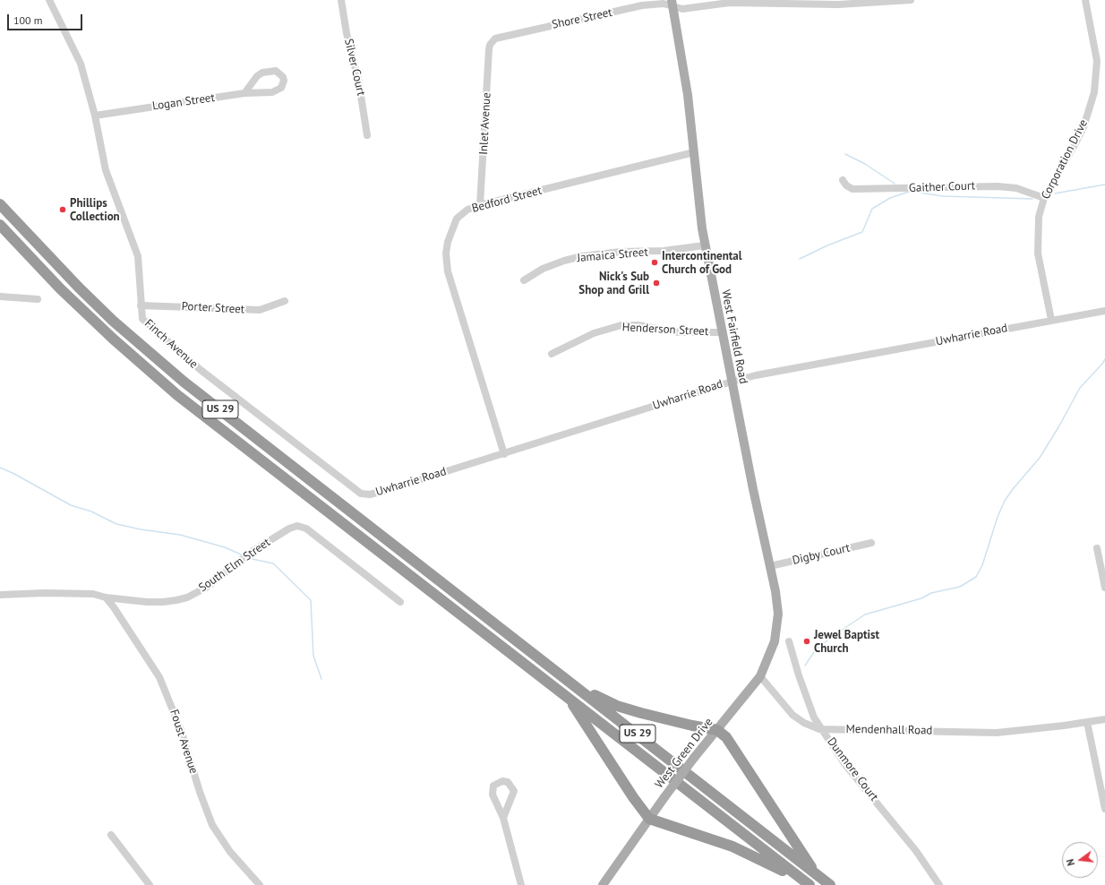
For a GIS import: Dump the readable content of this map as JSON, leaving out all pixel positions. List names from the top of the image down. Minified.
{"streets":{"highway":["US 29"],"main road":["West Fairfield Road","West Green Drive"],"street":["Shore Street","Silver Court","Logan Street","Inlet Avenue","Corporation Drive","Gaither Court","Bedford Street","Jamaica Street","Porter Street","Henderson Street","Uwharrie Road","Finch Avenue","Digby Court","South Elm Street","Mendenhall Road","Foust Avenue","Dunmore Court"]},"crossings":[["Shore Street","Inlet Avenue"],["Shore Street","West Fairfield Road"],["Logan Street","Finch Avenue"],["Inlet Avenue","Bedford Street"],["Corporation Drive","Gaither Court"],["Corporation Drive","Uwharrie Road"],["Bedford Street","Uwharrie Road"],["Bedford Street","West Fairfield Road"],["Jamaica Street","West Fairfield Road"],["Porter Street","Finch Avenue"],["Henderson Street","West Fairfield Road"],["Uwharrie Road","West Fairfield Road"],["Uwharrie Road","Finch Avenue"],["West Fairfield Road","Digby Court"],["West Fairfield Road","West Green Drive"],["South Elm Street","Foust Avenue"],["Mendenhall Road","West Green Drive"],["Mendenhall Road","Dunmore Court"]],"places":["Phillips Collection","Intercontinental Church of God","Nick's Sub Shop and Grill","Jewel Baptist Church"],"scale_bar":"100 m","north":"left"}
